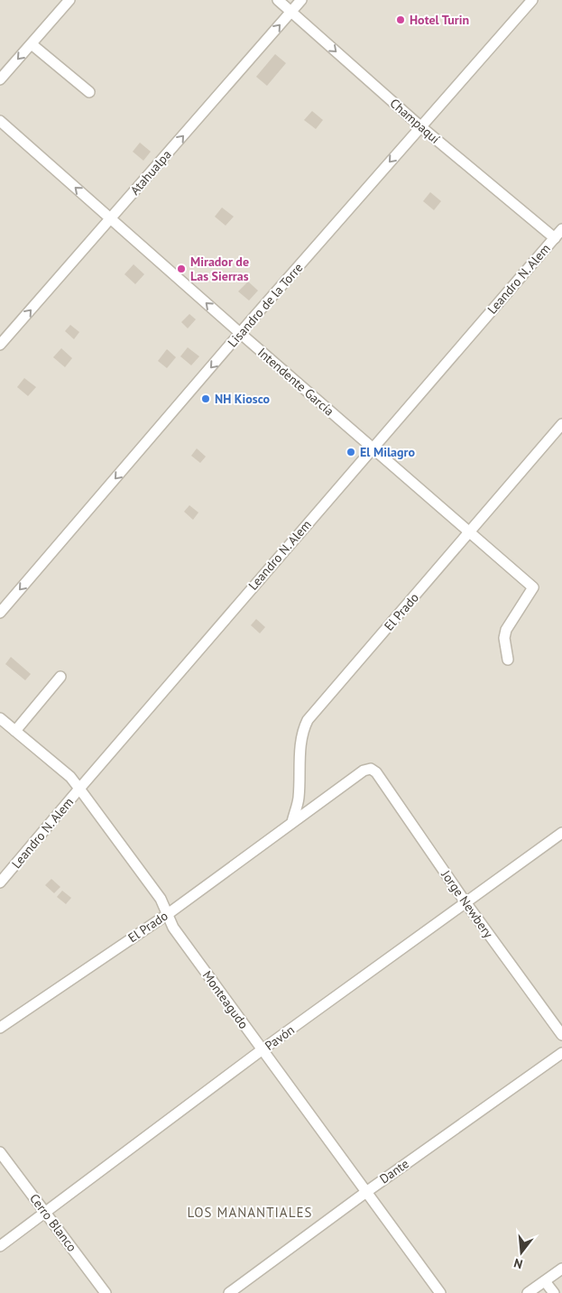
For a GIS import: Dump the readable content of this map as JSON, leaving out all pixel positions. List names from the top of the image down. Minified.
{"streets":{"street":["Champaquí","Atahualpa","Leandro N. Alem","Lisandro de la Torre","Intendente García","El Prado","Jorge Newbery","Monteagudo","Pavón","Dante","Cerro Blanco"]},"crossings":[["Champaquí","Atahualpa"],["Champaquí","Leandro N. Alem"],["Champaquí","Lisandro de la Torre"],["Atahualpa","Intendente García"],["Leandro N. Alem","Intendente García"],["Leandro N. Alem","Monteagudo"],["Lisandro de la Torre","Intendente García"],["Intendente García","El Prado"],["El Prado","Jorge Newbery"],["El Prado","Monteagudo"],["Jorge Newbery","Pavón"],["Monteagudo","Pavón"],["Monteagudo","Dante"],["Pavón","Cerro Blanco"]],"one_way":["Champaquí","Atahualpa","Lisandro de la Torre","Intendente García"],"districts":["LOS MANANTIALES"],"places":["Hotel Turin","Mirador de Las Sierras","NH Kiosco","El Milagro"],"north":"bottom"}
